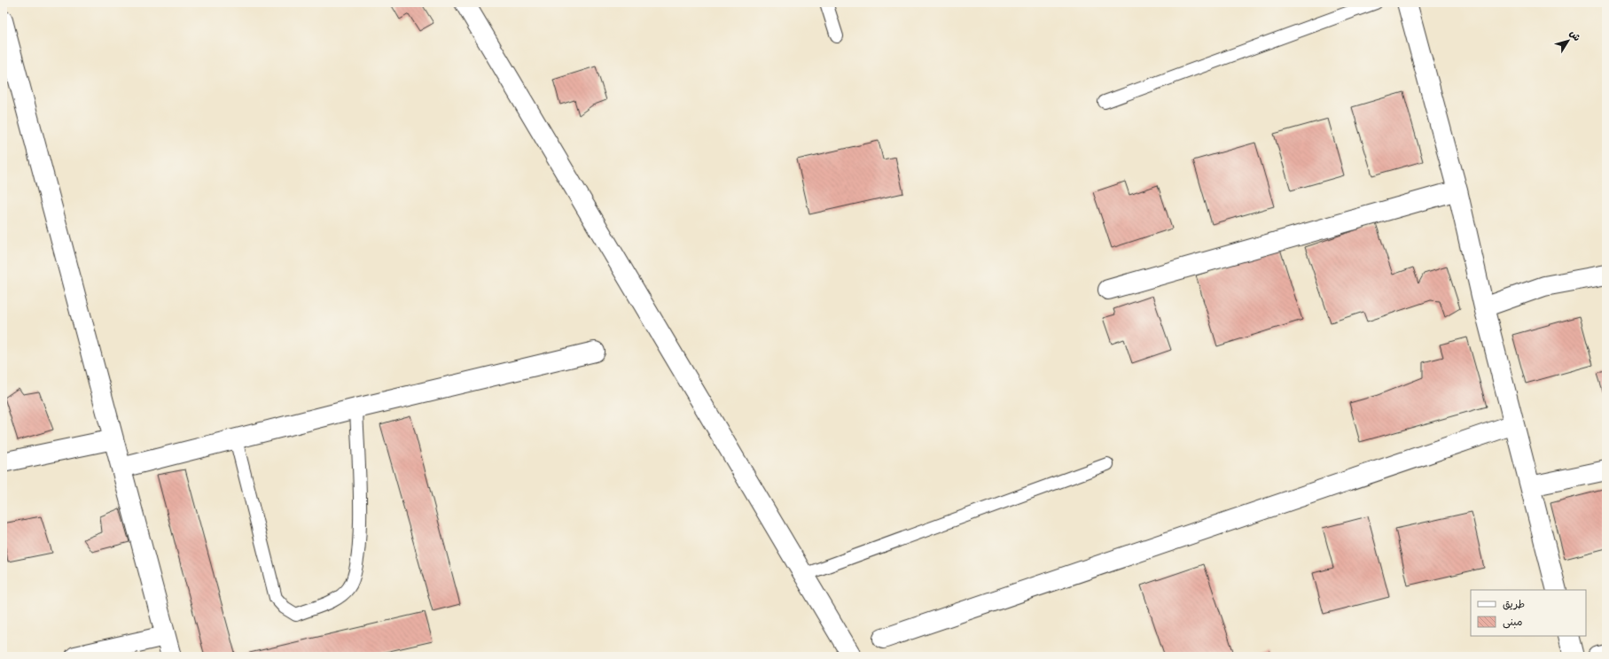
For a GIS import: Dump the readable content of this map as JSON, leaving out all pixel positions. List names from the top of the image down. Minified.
{"legend":["طريق","مبنى"],"north":"top right"}
